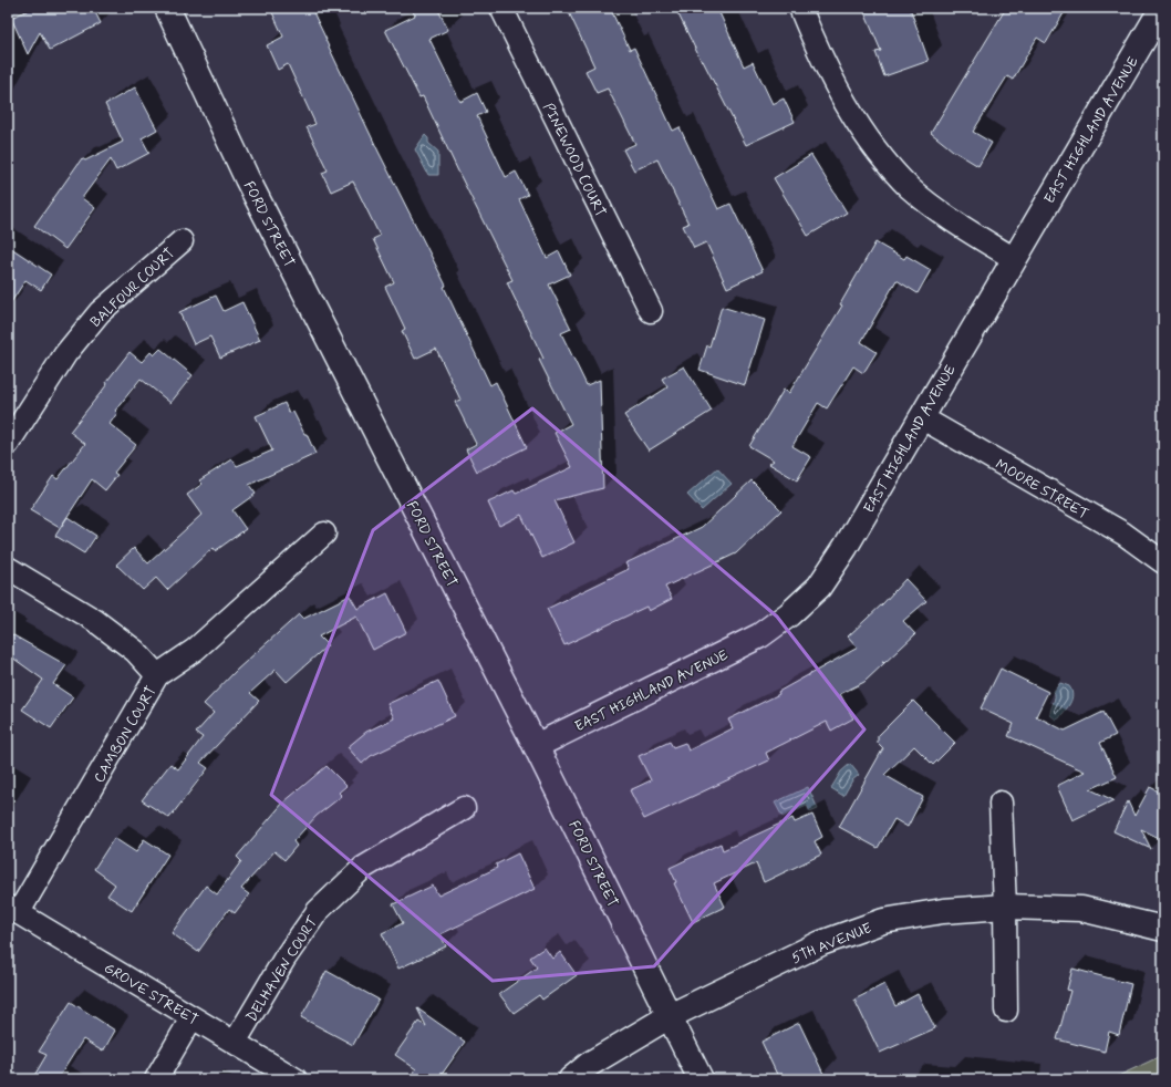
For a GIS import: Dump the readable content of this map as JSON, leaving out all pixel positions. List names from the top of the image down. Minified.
{"streets":{"main road":["EAST HIGHLAND AVENUE","FORD STREET","5TH AVENUE"],"street":["PINEWOOD COURT","BALFOUR COURT","MOORE STREET","CAMBON COURT","DELHAVEN COURT","GROVE STREET"]},"crossings":[["EAST HIGHLAND AVENUE","FORD STREET"],["EAST HIGHLAND AVENUE","MOORE STREET"],["FORD STREET","5TH AVENUE"],["CAMBON COURT","GROVE STREET"],["DELHAVEN COURT","GROVE STREET"]]}
